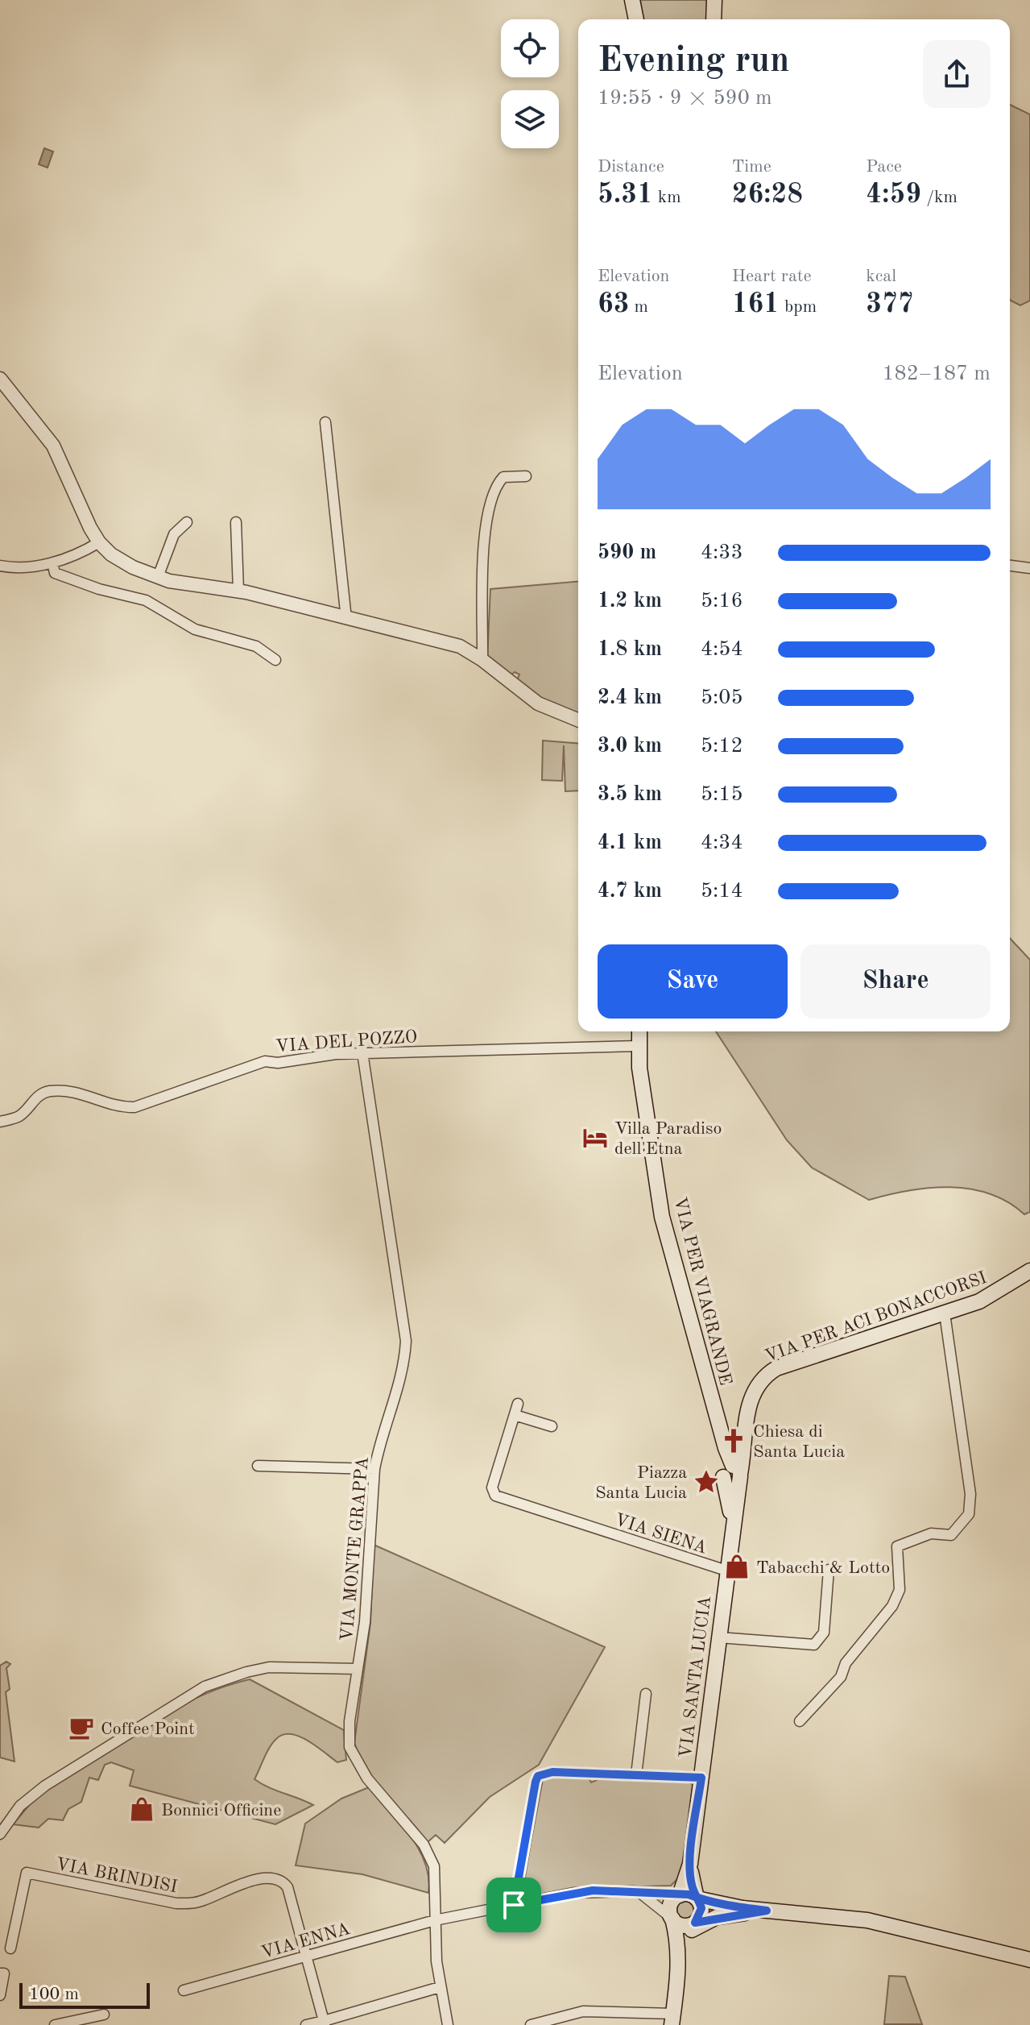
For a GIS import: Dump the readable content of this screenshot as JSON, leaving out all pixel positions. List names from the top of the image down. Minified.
{"streets":{"main road":["VIA PER VIAGRANDE","VIA PER ACI BONACCORSI","VIA SANTA LUCIA"],"street":["VIA DEL POZZO","VIA SIENA","VIA MONTE GRAPPA","VIA BRINDISI","VIA ENNA"]},"crossings":[["VIA DEL POZZO","VIA PER VIAGRANDE"],["VIA DEL POZZO","VIA MONTE GRAPPA"],["VIA PER VIAGRANDE","VIA PER ACI BONACCORSI"],["VIA PER VIAGRANDE","VIA SANTA LUCIA"],["VIA PER ACI BONACCORSI","VIA SANTA LUCIA"],["VIA SIENA","VIA SANTA LUCIA"],["VIA MONTE GRAPPA","VIA ENNA"],["VIA BRINDISI","VIA ENNA"]],"places":{"hotel":["Villa Paradiso dell'Etna"],"church":["Chiesa di Santa Lucia"],"place":["Piazza Santa Lucia"],"shop":["Tabacchi & Lotto","Bonnici Officine"],"cafe":["Coffee Point"]},"scale_bar":"100 m","page":{"heading":["Evening run","19:55 · 9 × 590 m"],"stats":[["Distance","5.31 km"],["Time","26:28"],["Pace","4:59 /km"],["Elevation","63 m"],["Heart rate","161 bpm"],["kcal","377"]],"chart":["Elevation","182–187 m"],"list":[{"name":"590 m","note":"4:33"},{"name":"1.2 km","note":"5:16"},{"name":"1.8 km","note":"4:54"},{"name":"2.4 km","note":"5:05"},{"name":"3.0 km","note":"5:12"},{"name":"3.5 km","note":"5:15"},{"name":"4.1 km","note":"4:34"},{"name":"4.7 km","note":"5:14"}],"buttons":["Save","Share"],"scale":"100 m"}}
